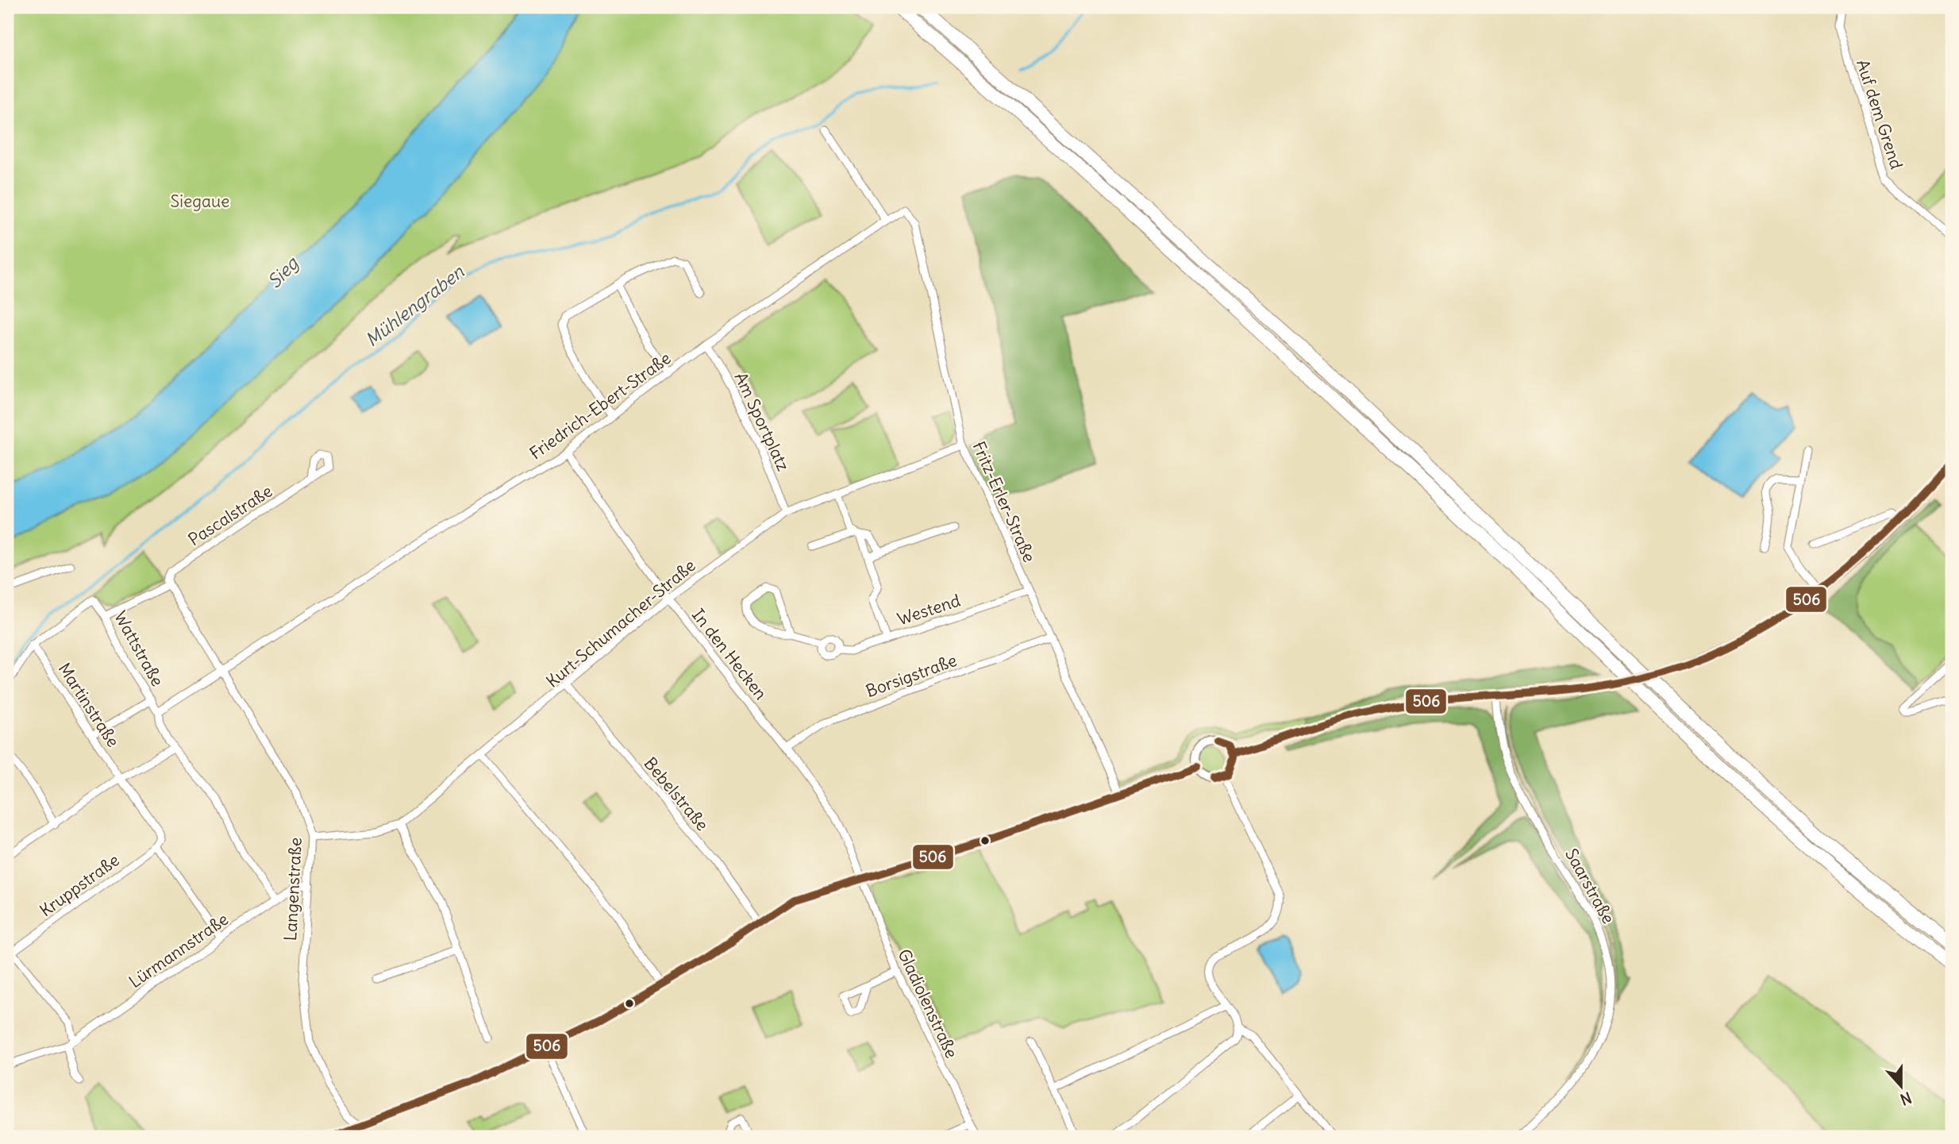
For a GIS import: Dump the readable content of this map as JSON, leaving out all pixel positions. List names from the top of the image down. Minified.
{"streets":{"street":["Auf dem Grend","Friedrich-Ebert-Straße","Am Sportplatz","Fritz-Erler-Straße","Pascalstraße","Westend","Kurt-Schumacher-Straße","Wattstraße","In den Hecken","Borsigstraße","Martinstraße","Bebelstraße","Kruppstraße","Saarstraße","Langenstraße","Lürmannstraße","Gladiolenstraße"]},"crossings":[["Friedrich-Ebert-Straße","Am Sportplatz"],["Friedrich-Ebert-Straße","Fritz-Erler-Straße"],["Friedrich-Ebert-Straße","Wattstraße"],["Friedrich-Ebert-Straße","In den Hecken"],["Friedrich-Ebert-Straße","Langenstraße"],["Am Sportplatz","Kurt-Schumacher-Straße"],["Fritz-Erler-Straße","Westend"],["Fritz-Erler-Straße","Kurt-Schumacher-Straße"],["Fritz-Erler-Straße","Borsigstraße"],["Pascalstraße","Langenstraße"],["Kurt-Schumacher-Straße","In den Hecken"],["Kurt-Schumacher-Straße","Bebelstraße"],["Kurt-Schumacher-Straße","Langenstraße"],["Wattstraße","Martinstraße"],["Wattstraße","Lürmannstraße"],["In den Hecken","Borsigstraße"],["In den Hecken","Gladiolenstraße"],["Martinstraße","Kruppstraße"],["Martinstraße","Lürmannstraße"],["Langenstraße","Lürmannstraße"]],"water":["Sieg","Mühlengraben"],"parks":["Siegaue"],"lines":["transit line 506"],"north":"bottom"}
